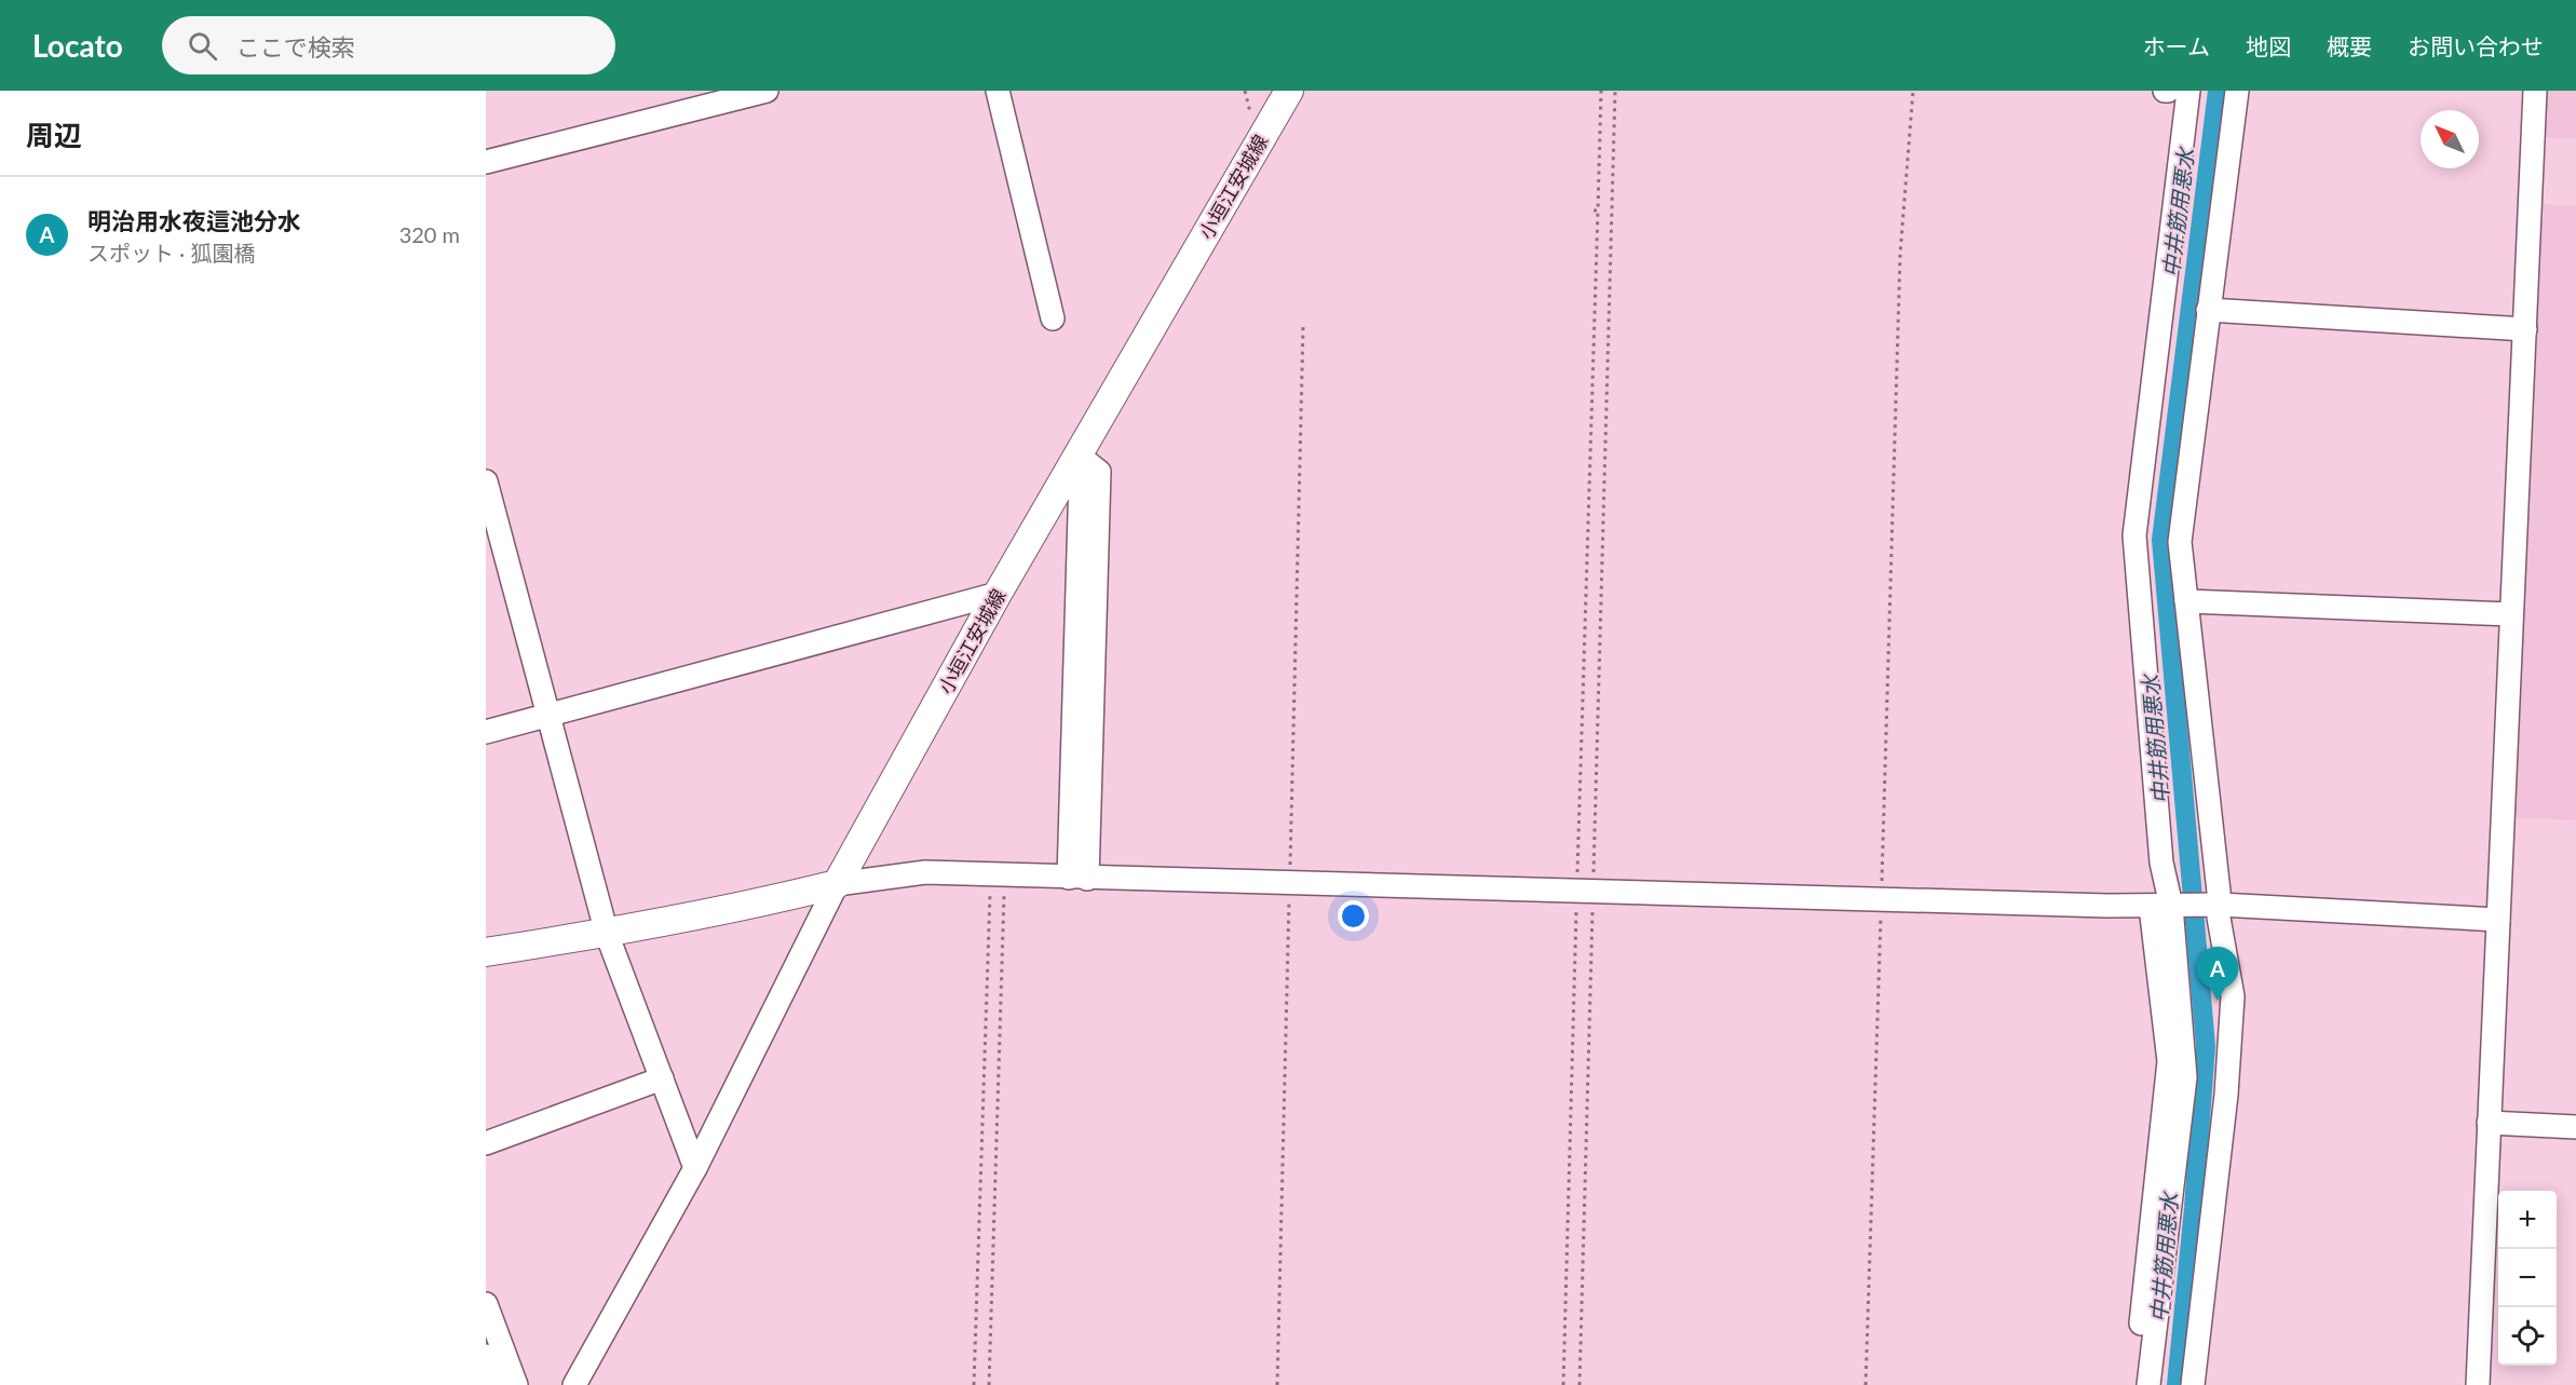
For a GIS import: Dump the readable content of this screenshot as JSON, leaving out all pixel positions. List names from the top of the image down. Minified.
{"streets":{"main road":["小垣江安城線"]},"water":["中井筋用悪水"],"north":"top left","page":{"header":"Locato","search":"ここで検索","nav":["ホーム","地図","概要","お問い合わせ"],"heading":"周辺","list":[{"mark":"A","name":"明治用水夜這池分水","note":"スポット · 狐園橋","value":"320 m"}],"pins":"A","map_buttons":["+","−"]}}
